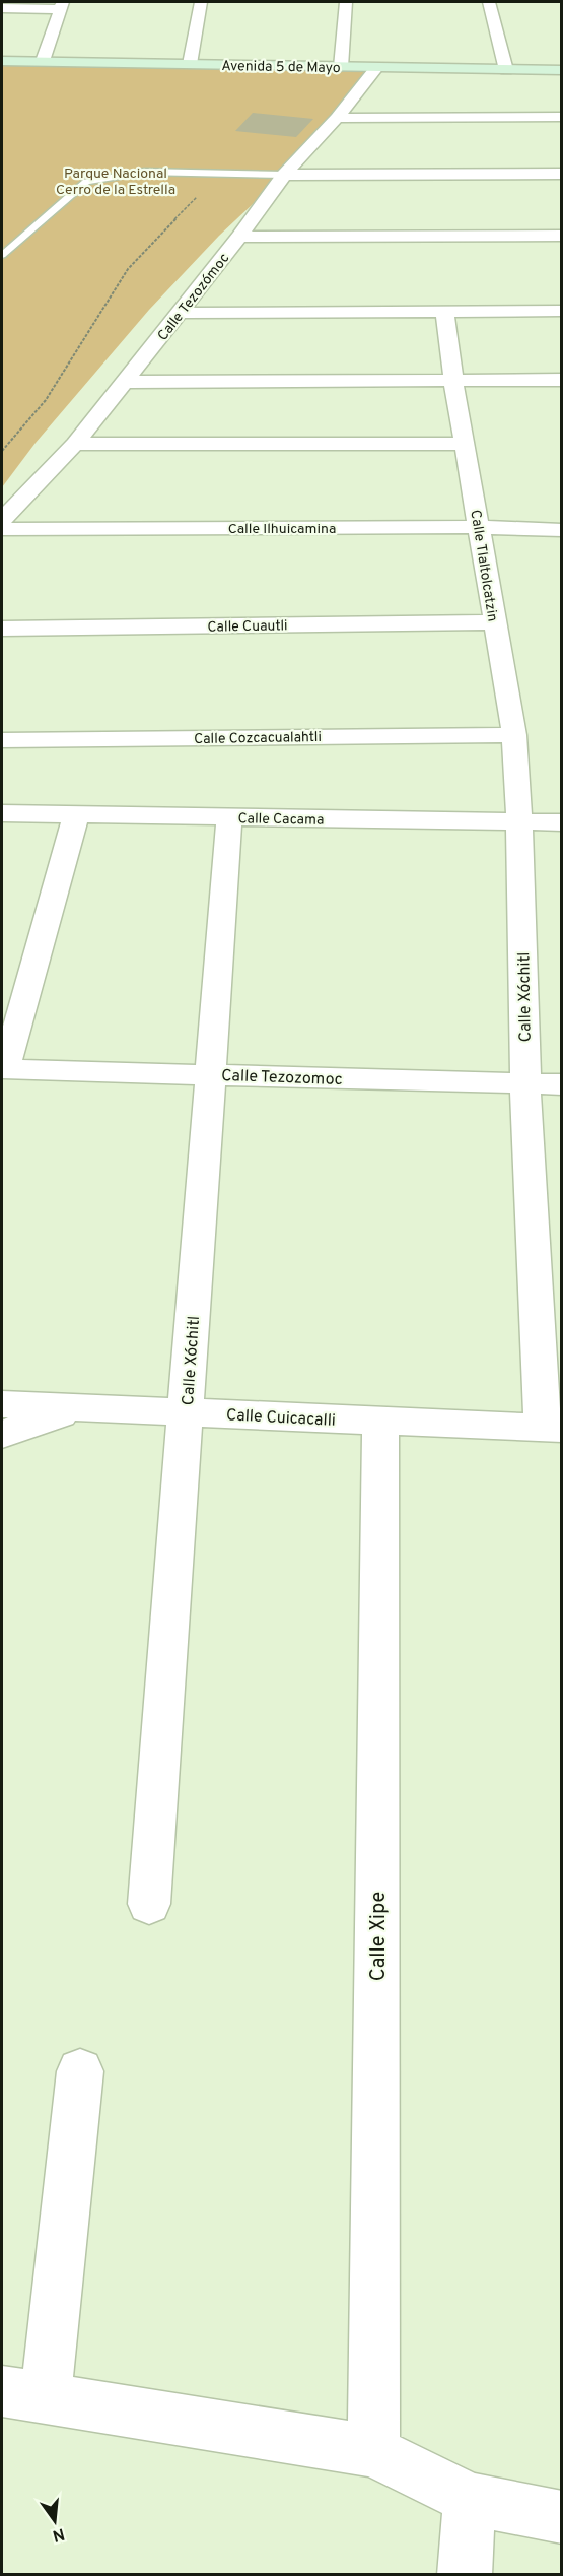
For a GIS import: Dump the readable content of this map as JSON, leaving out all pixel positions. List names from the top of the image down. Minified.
{"streets":{"street":["Avenida 5 de Mayo","Calle Tezozómoc","Calle Ilhuicamina","Calle Tlaltolcatzin","Calle Cuautli","Calle Cozcacualahtli","Calle Cacama","Calle Xóchitl","Calle Tezozomoc","Calle Cuicacalli","Calle Xipe"]},"crossings":[["Avenida 5 de Mayo","Calle Tezozómoc"],["Calle Ilhuicamina","Calle Tlaltolcatzin"],["Calle Tlaltolcatzin","Calle Cuautli"],["Calle Tlaltolcatzin","Calle Cozcacualahtli"],["Calle Tlaltolcatzin","Calle Cacama"],["Calle Tlaltolcatzin","Calle Xóchitl"],["Calle Cacama","Calle Xóchitl"],["Calle Xóchitl","Calle Tezozomoc"],["Calle Xóchitl","Calle Cuicacalli"],["Calle Cuicacalli","Calle Xipe"]],"parks":["Parque Nacional Cerro de la Estrella"],"north":"bottom"}
